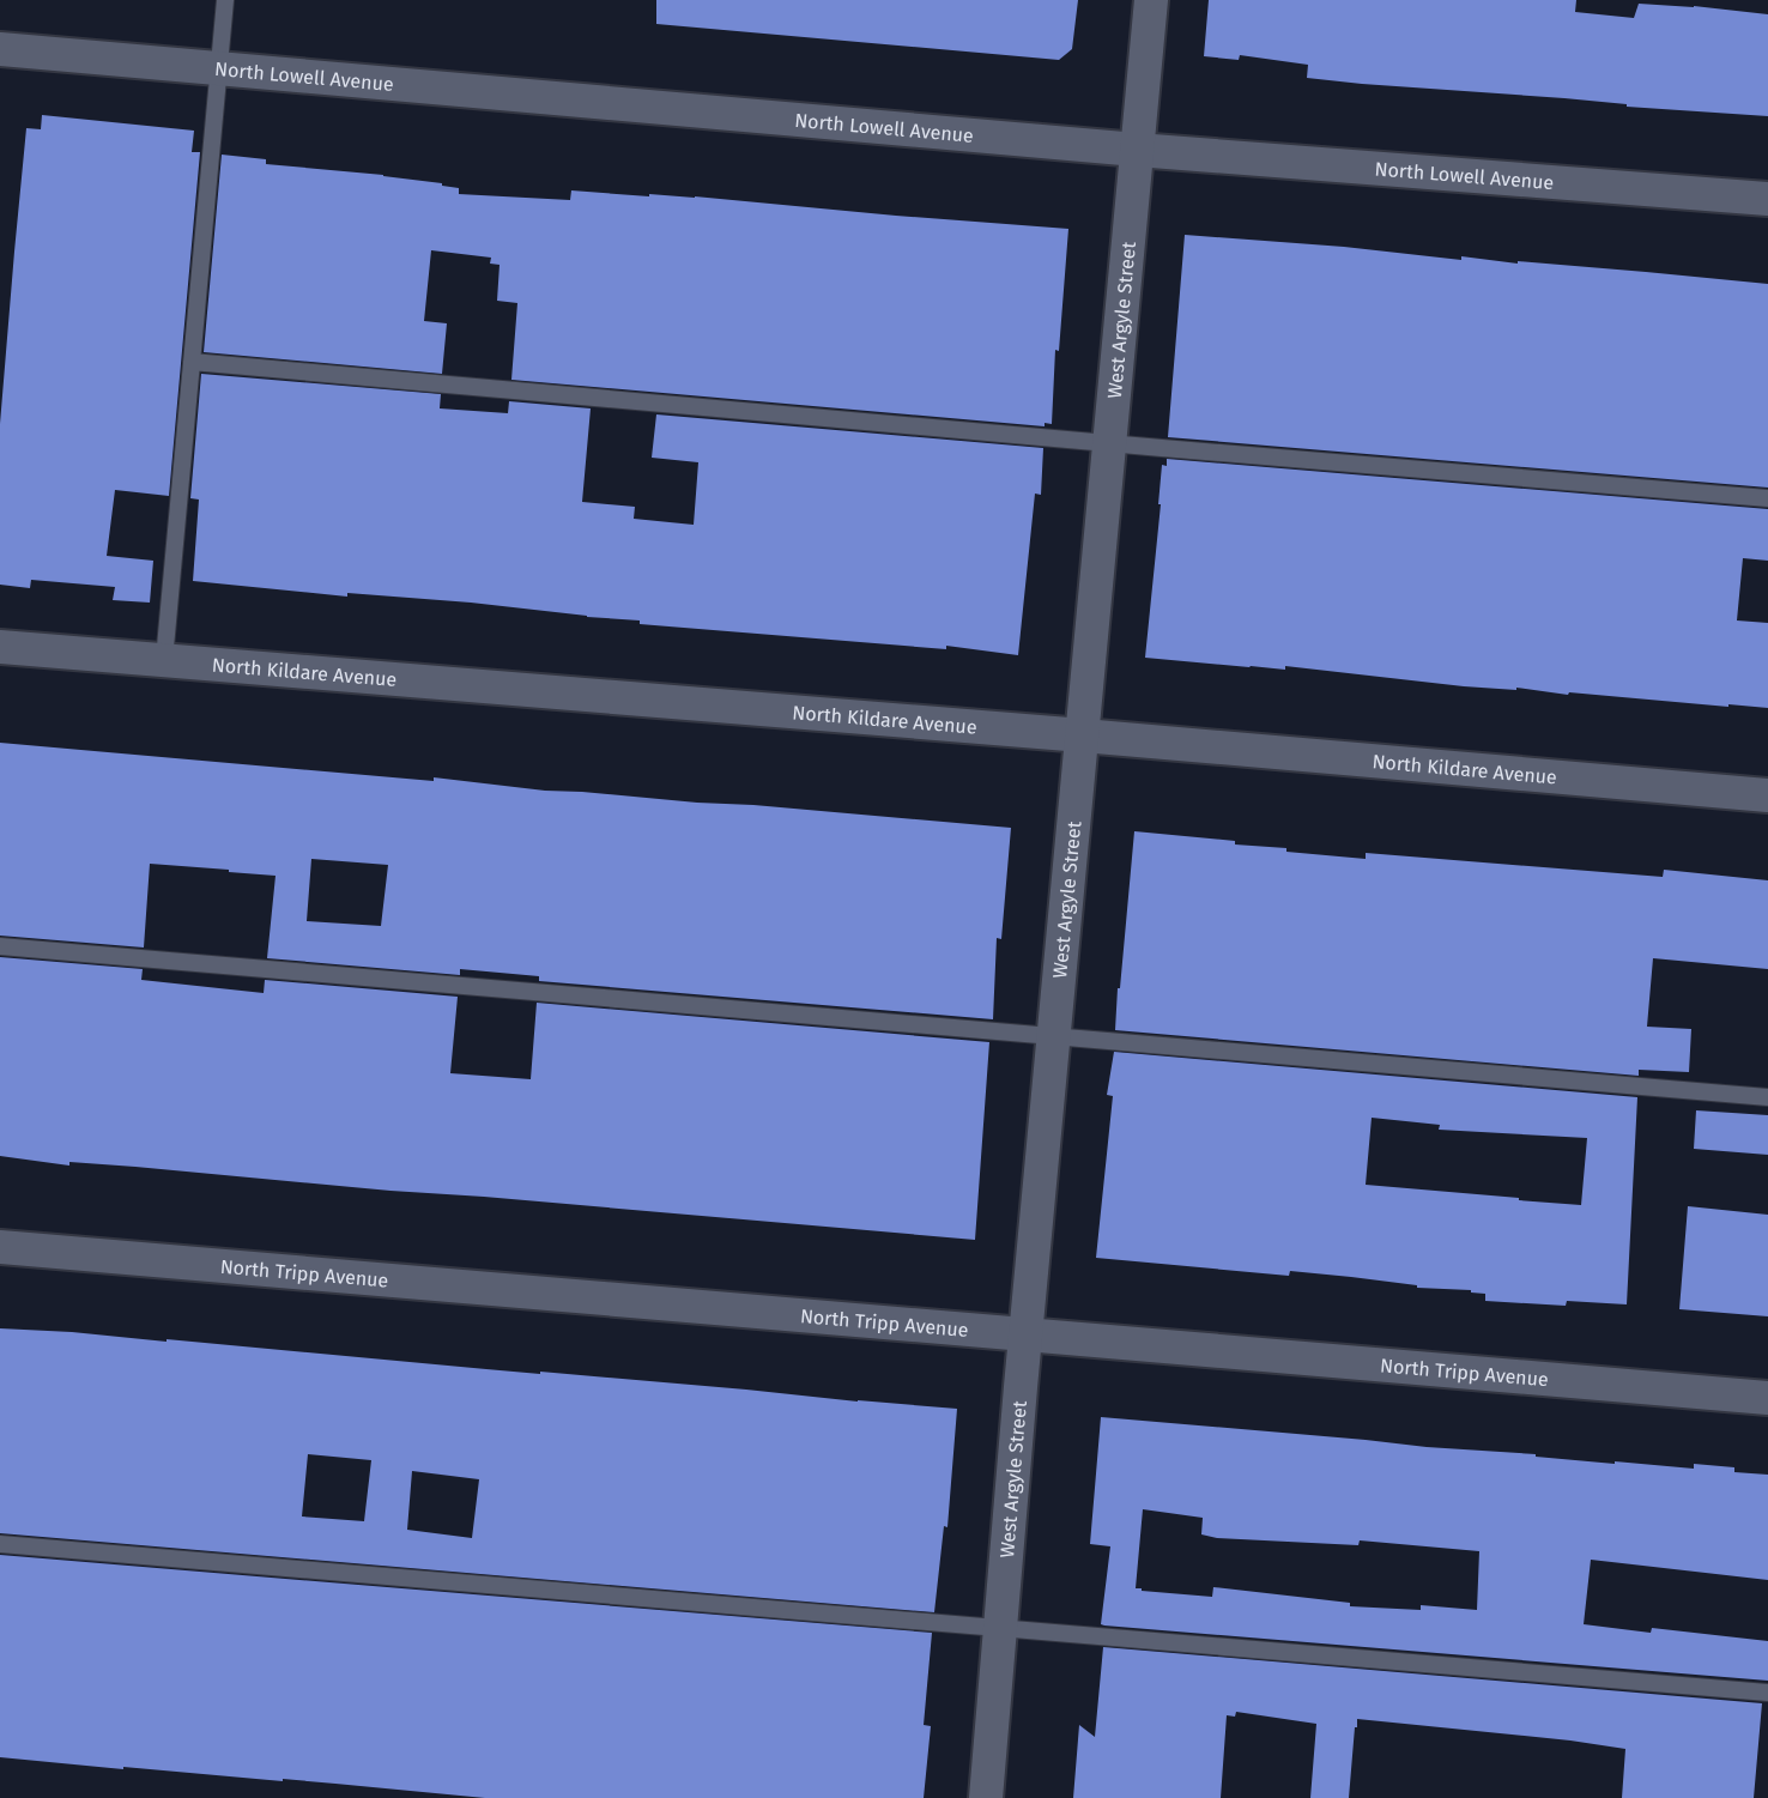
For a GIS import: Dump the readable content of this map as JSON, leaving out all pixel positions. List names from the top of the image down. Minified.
{"streets":{"street":["North Lowell Avenue","West Argyle Street","North Kildare Avenue","North Tripp Avenue"]},"crossings":[["North Lowell Avenue","West Argyle Street"],["West Argyle Street","North Kildare Avenue"],["West Argyle Street","North Tripp Avenue"]]}
